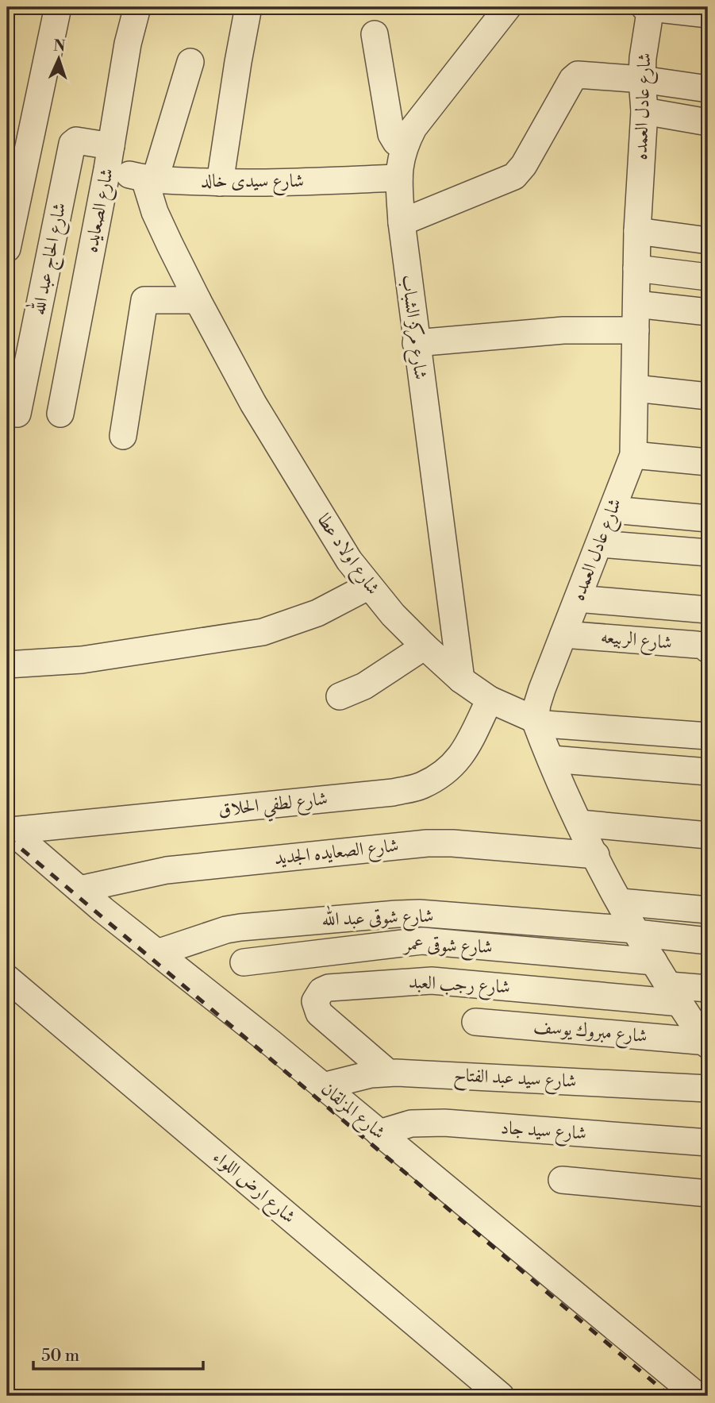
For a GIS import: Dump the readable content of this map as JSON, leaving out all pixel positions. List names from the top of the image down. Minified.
{"streets":{"street":["شارع عادل العمده","شارع سيدى خالد","شارع الصعايده","شارع الحاج عبد الله","شارع مركز الشباب","شارع اولاد عطا","شارع الربيعه","شارع لطفي الحلاق","شارع الصعايده الجديد","شارع شوقى عبد الله","شارع شوقى عمر","شارع رجب العبد","شارع مبروك يوسف","شارع سيد عبد الفتاح","شارع المزلقان","شارع سيد جاد","شارع ارض اللواء"]},"crossings":[["شارع عادل العمده","شارع اولاد عطا"],["شارع عادل العمده","شارع الربيعه"],["شارع سيدى خالد","شارع الصعايده"],["شارع سيدى خالد","شارع الحاج عبد الله"],["شارع سيدى خالد","شارع مركز الشباب"],["شارع سيدى خالد","شارع اولاد عطا"],["شارع الصعايده","شارع الحاج عبد الله"],["شارع مركز الشباب","شارع اولاد عطا"],["شارع اولاد عطا","شارع لطفي الحلاق"],["شارع لطفي الحلاق","شارع المزلقان"],["شارع الصعايده الجديد","شارع المزلقان"],["شارع شوقى عبد الله","شارع المزلقان"],["شارع رجب العبد","شارع سيد عبد الفتاح"],["شارع سيد عبد الفتاح","شارع المزلقان"],["شارع المزلقان","شارع سيد جاد"]],"scale_bar":"50 m","north":"top"}
